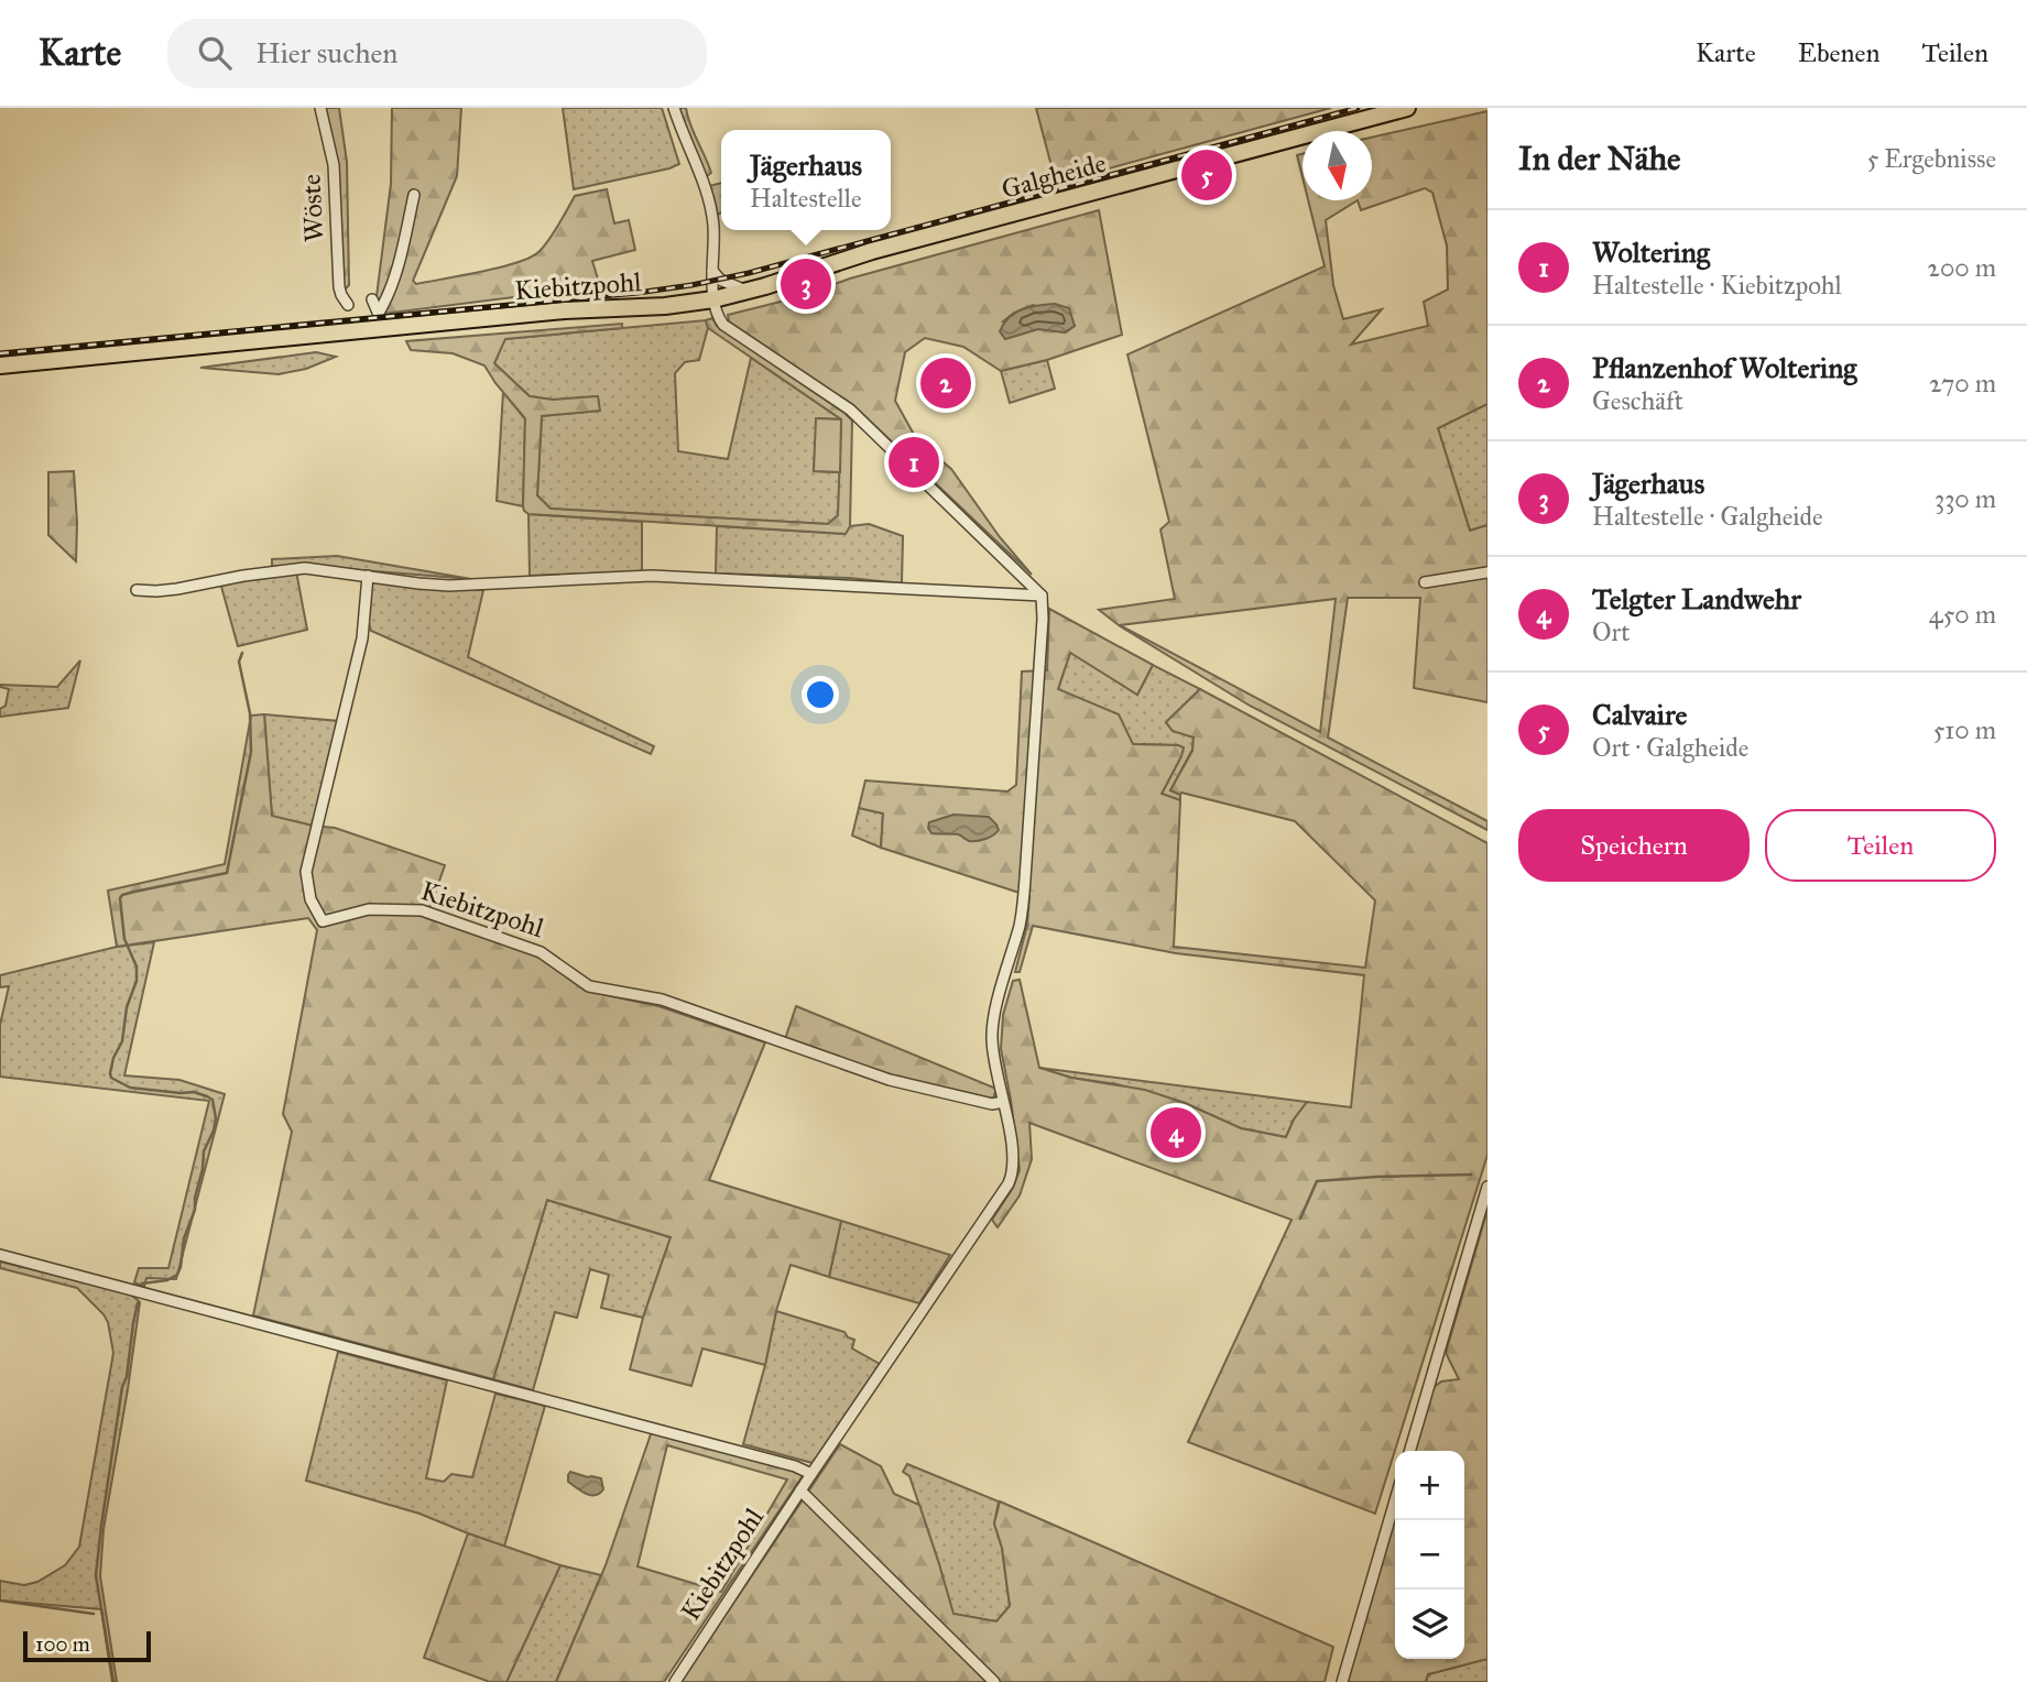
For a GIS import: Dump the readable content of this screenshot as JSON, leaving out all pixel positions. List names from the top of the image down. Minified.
{"streets":{"main road":["Galgheide","Kiebitzpohl"],"street":["Wöste"]},"crossings":[["Galgheide","Kiebitzpohl"]],"scale_bar":"100 m","north":"bottom","page":{"header":"Karte","search":"Hier suchen","nav":["Karte","Ebenen","Teilen"],"heading":["In der Nähe","5 Ergebnisse"],"popup":["Jägerhaus","Haltestelle"],"pins":["5","3","2","1","4"],"list":[{"mark":"1","name":"Woltering","note":"Haltestelle · Kiebitzpohl","value":"200 m"},{"mark":"2","name":"Pflanzenhof Woltering","note":"Geschäft","value":"270 m"},{"mark":"3","name":"Jägerhaus","note":"Haltestelle · Galgheide","value":"330 m"},{"mark":"4","name":"Telgter Landwehr","note":"Ort","value":"450 m"},{"mark":"5","name":"Calvaire","note":"Ort · Galgheide","value":"510 m"}],"buttons":["Speichern","Teilen"],"map_buttons":["+","−"],"scale":"100 m"}}
